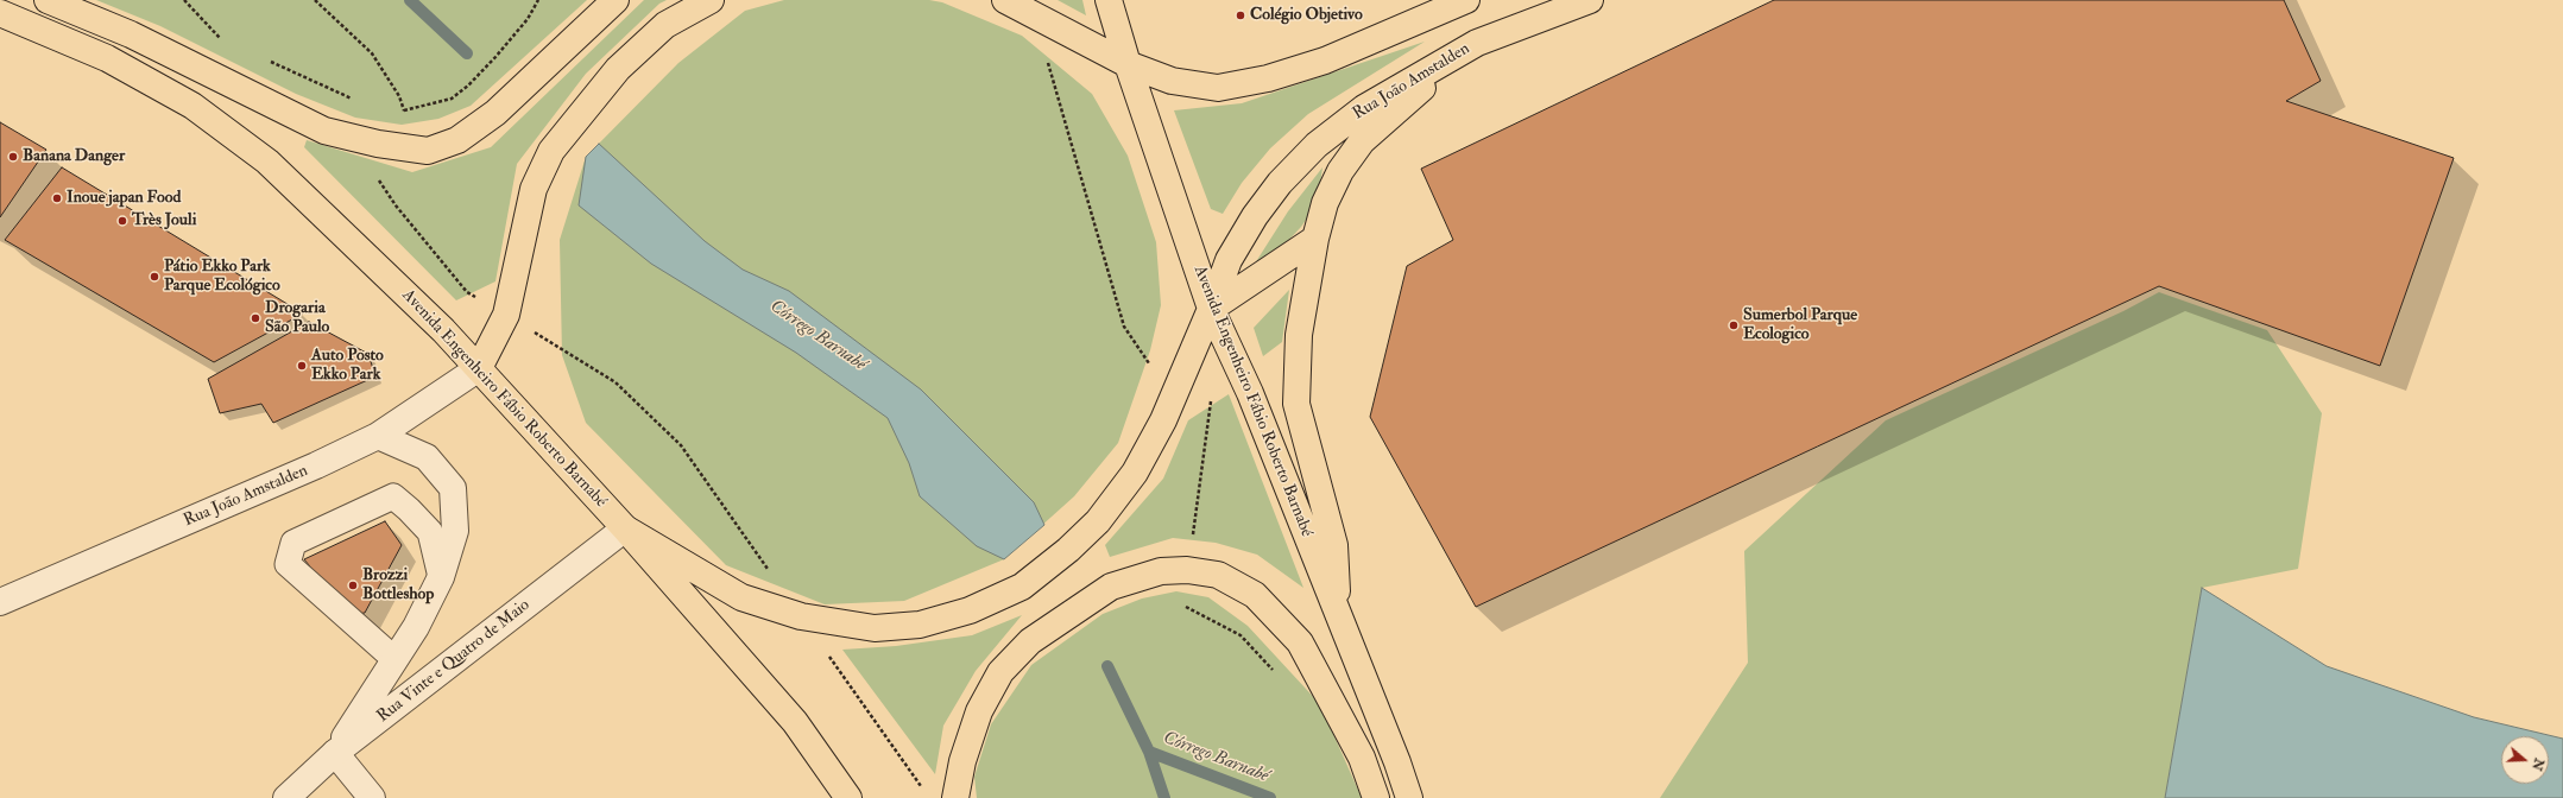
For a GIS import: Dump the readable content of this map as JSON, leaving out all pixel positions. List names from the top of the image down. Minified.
{"streets":{"main road":["Rua João Amstalden","Avenida Engenheiro Fábio Roberto Barnabé"],"street":["Rua Vinte e Quatro de Maio"]},"crossings":[["Rua João Amstalden","Avenida Engenheiro Fábio Roberto Barnabé"],["Rua João Amstalden","Rua Vinte e Quatro de Maio"],["Avenida Engenheiro Fábio Roberto Barnabé","Rua Vinte e Quatro de Maio"]],"water":["Córrego Barnabé"],"places":["Colégio Objetivo","Banana Danger","Inoue japan Food","Très Jouli","Pátio Ekko Park Parque Ecológico","Drogaria São Paulo","Sumerbol Parque Ecologico","Auto Posto Ekko Park","Brozzi Bottleshop"],"north":"right"}
